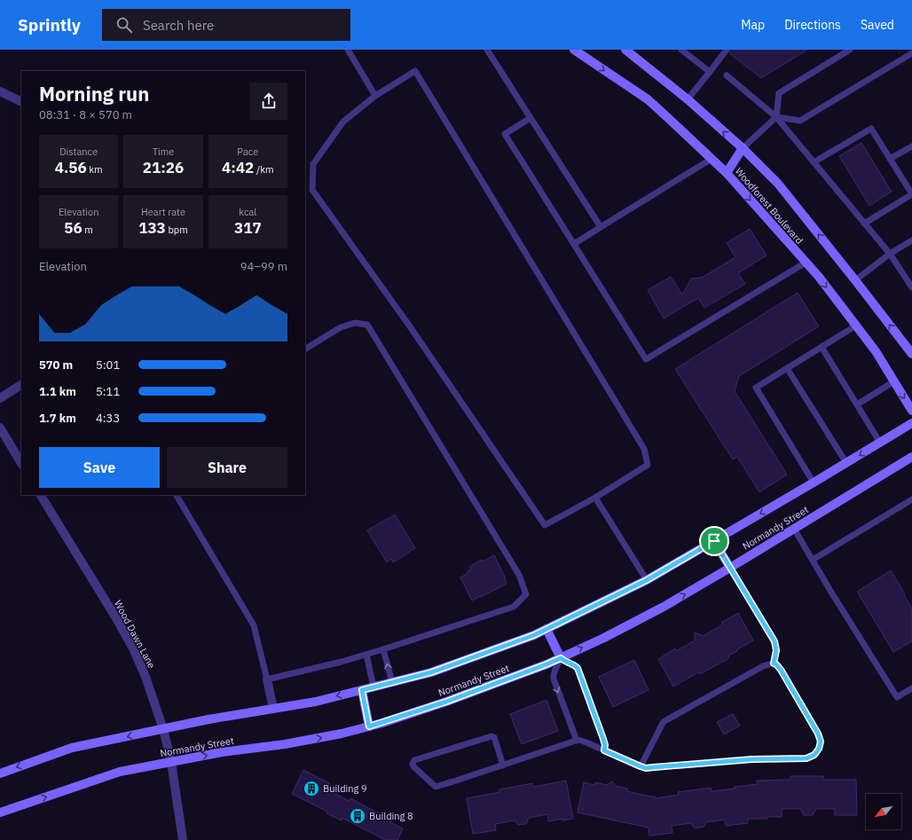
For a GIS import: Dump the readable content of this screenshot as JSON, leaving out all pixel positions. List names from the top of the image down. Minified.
{"streets":{"main road":["Woodforest Boulevard","Normandy Street"],"street":["Wood Dawn Lane"]},"crossings":[["Normandy Street","Wood Dawn Lane"]],"places":{"building":["Building 9","Building 8"]},"north":"bottom left","page":{"header":"Sprintly","search":"Search here","nav":["Map","Directions","Saved"],"heading":["Morning run","08:31 · 8 × 570 m"],"stats":[["Distance","4.56 km"],["Time","21:26"],["Pace","4:42 /km"],["Elevation","56 m"],["Heart rate","133 bpm"],["kcal","317"]],"chart":["Elevation","94–99 m"],"list":[{"name":"570 m","note":"5:01"},{"name":"1.1 km","note":"5:11"},{"name":"1.7 km","note":"4:33"}],"buttons":["Save","Share"]}}
